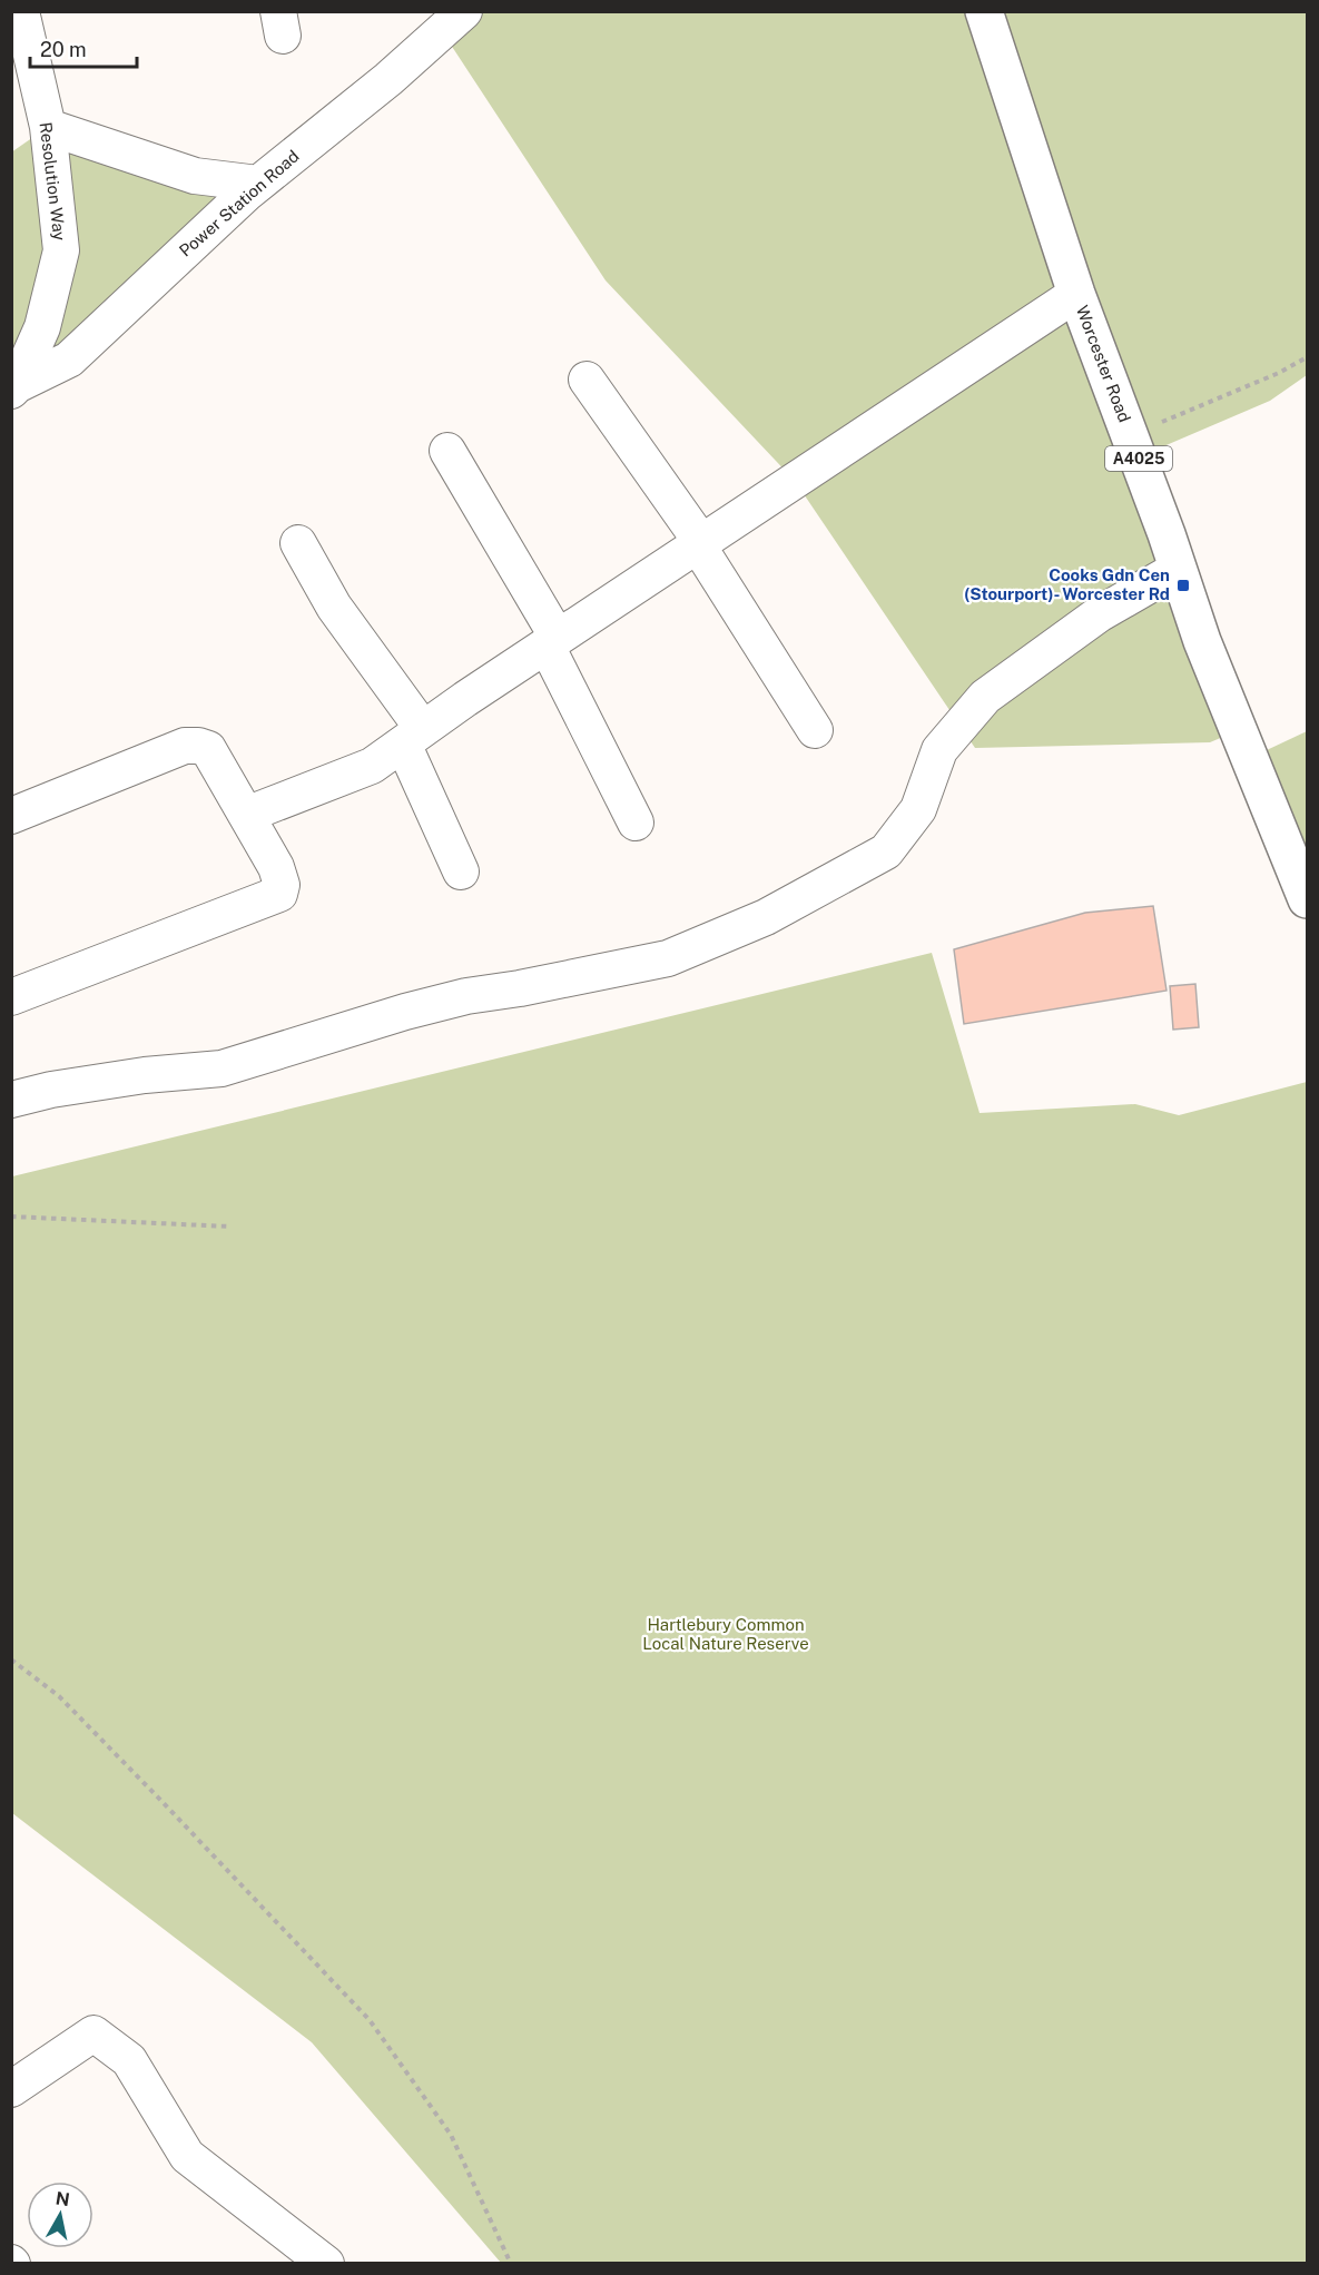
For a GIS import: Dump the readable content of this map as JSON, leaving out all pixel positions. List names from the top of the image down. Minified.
{"streets":{"main road":["Worcester Road","A4025"],"street":["Resolution Way","Power Station Road"]},"crossings":[["Resolution Way","Power Station Road"]],"parks":["Hartlebury Common Local Nature Reserve"],"places":{"transit":["Cooks Gdn Cen (Stourport)- Worcester Rd"]},"scale_bar":"20 m","north":"top"}
